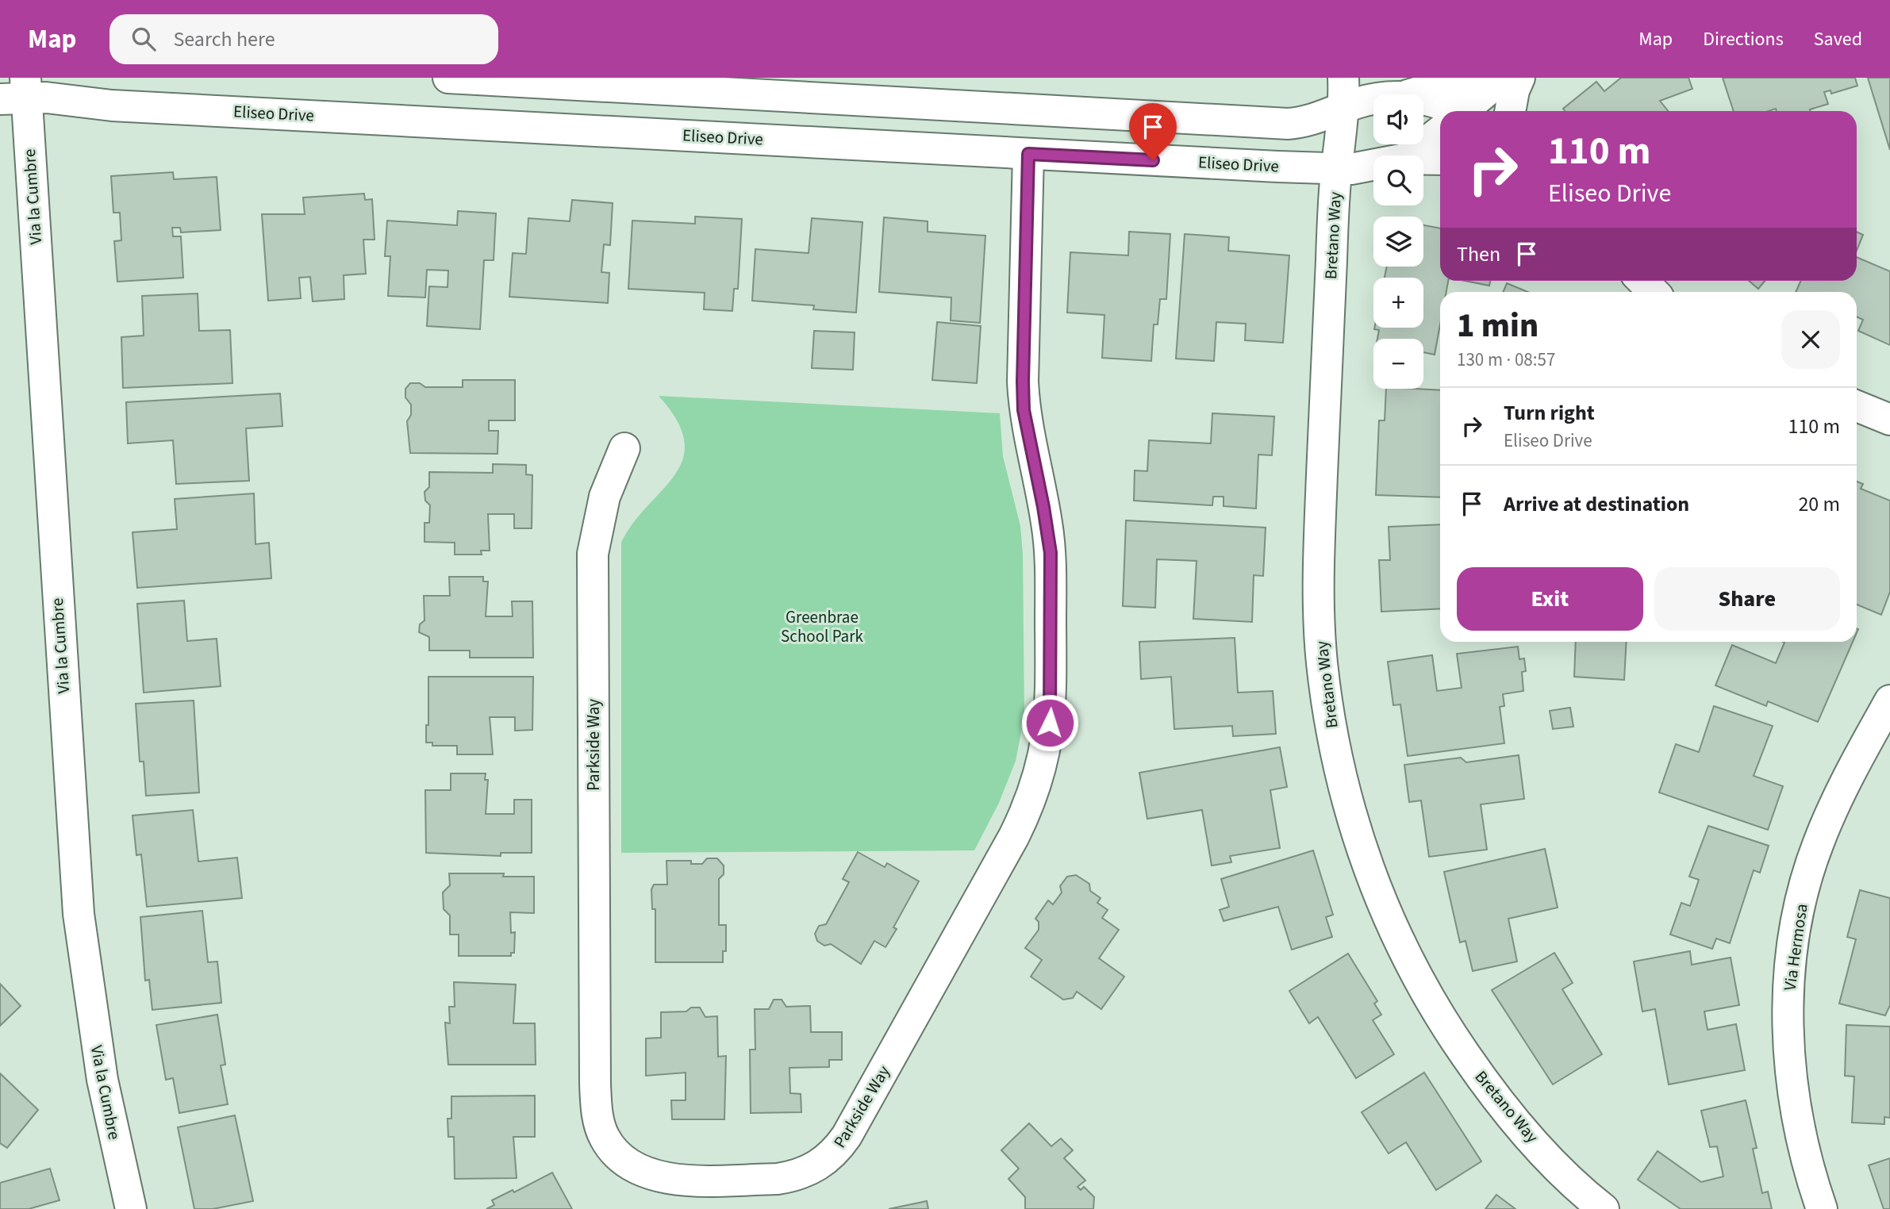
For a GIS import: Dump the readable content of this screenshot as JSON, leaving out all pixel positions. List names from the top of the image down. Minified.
{"streets":{"street":["Eliseo Drive","Via la Cumbre","Bretano Way","Parkside Way","Via Hermosa"]},"crossings":[["Eliseo Drive","Via la Cumbre"],["Eliseo Drive","Bretano Way"],["Eliseo Drive","Parkside Way"]],"parks":["Greenbrae School Park"],"page":{"header":"Map","search":"Search here","nav":["Map","Directions","Saved"],"map_buttons":["+","−"],"turn":["110 m","Eliseo Drive"],"then":"Then","heading":["1 min","130 m · 08:57"],"list":[{"name":"Turn right","note":"Eliseo Drive","value":"110 m"},{"name":"Arrive at destination","value":"20 m"}],"buttons":["Exit","Share"]}}
